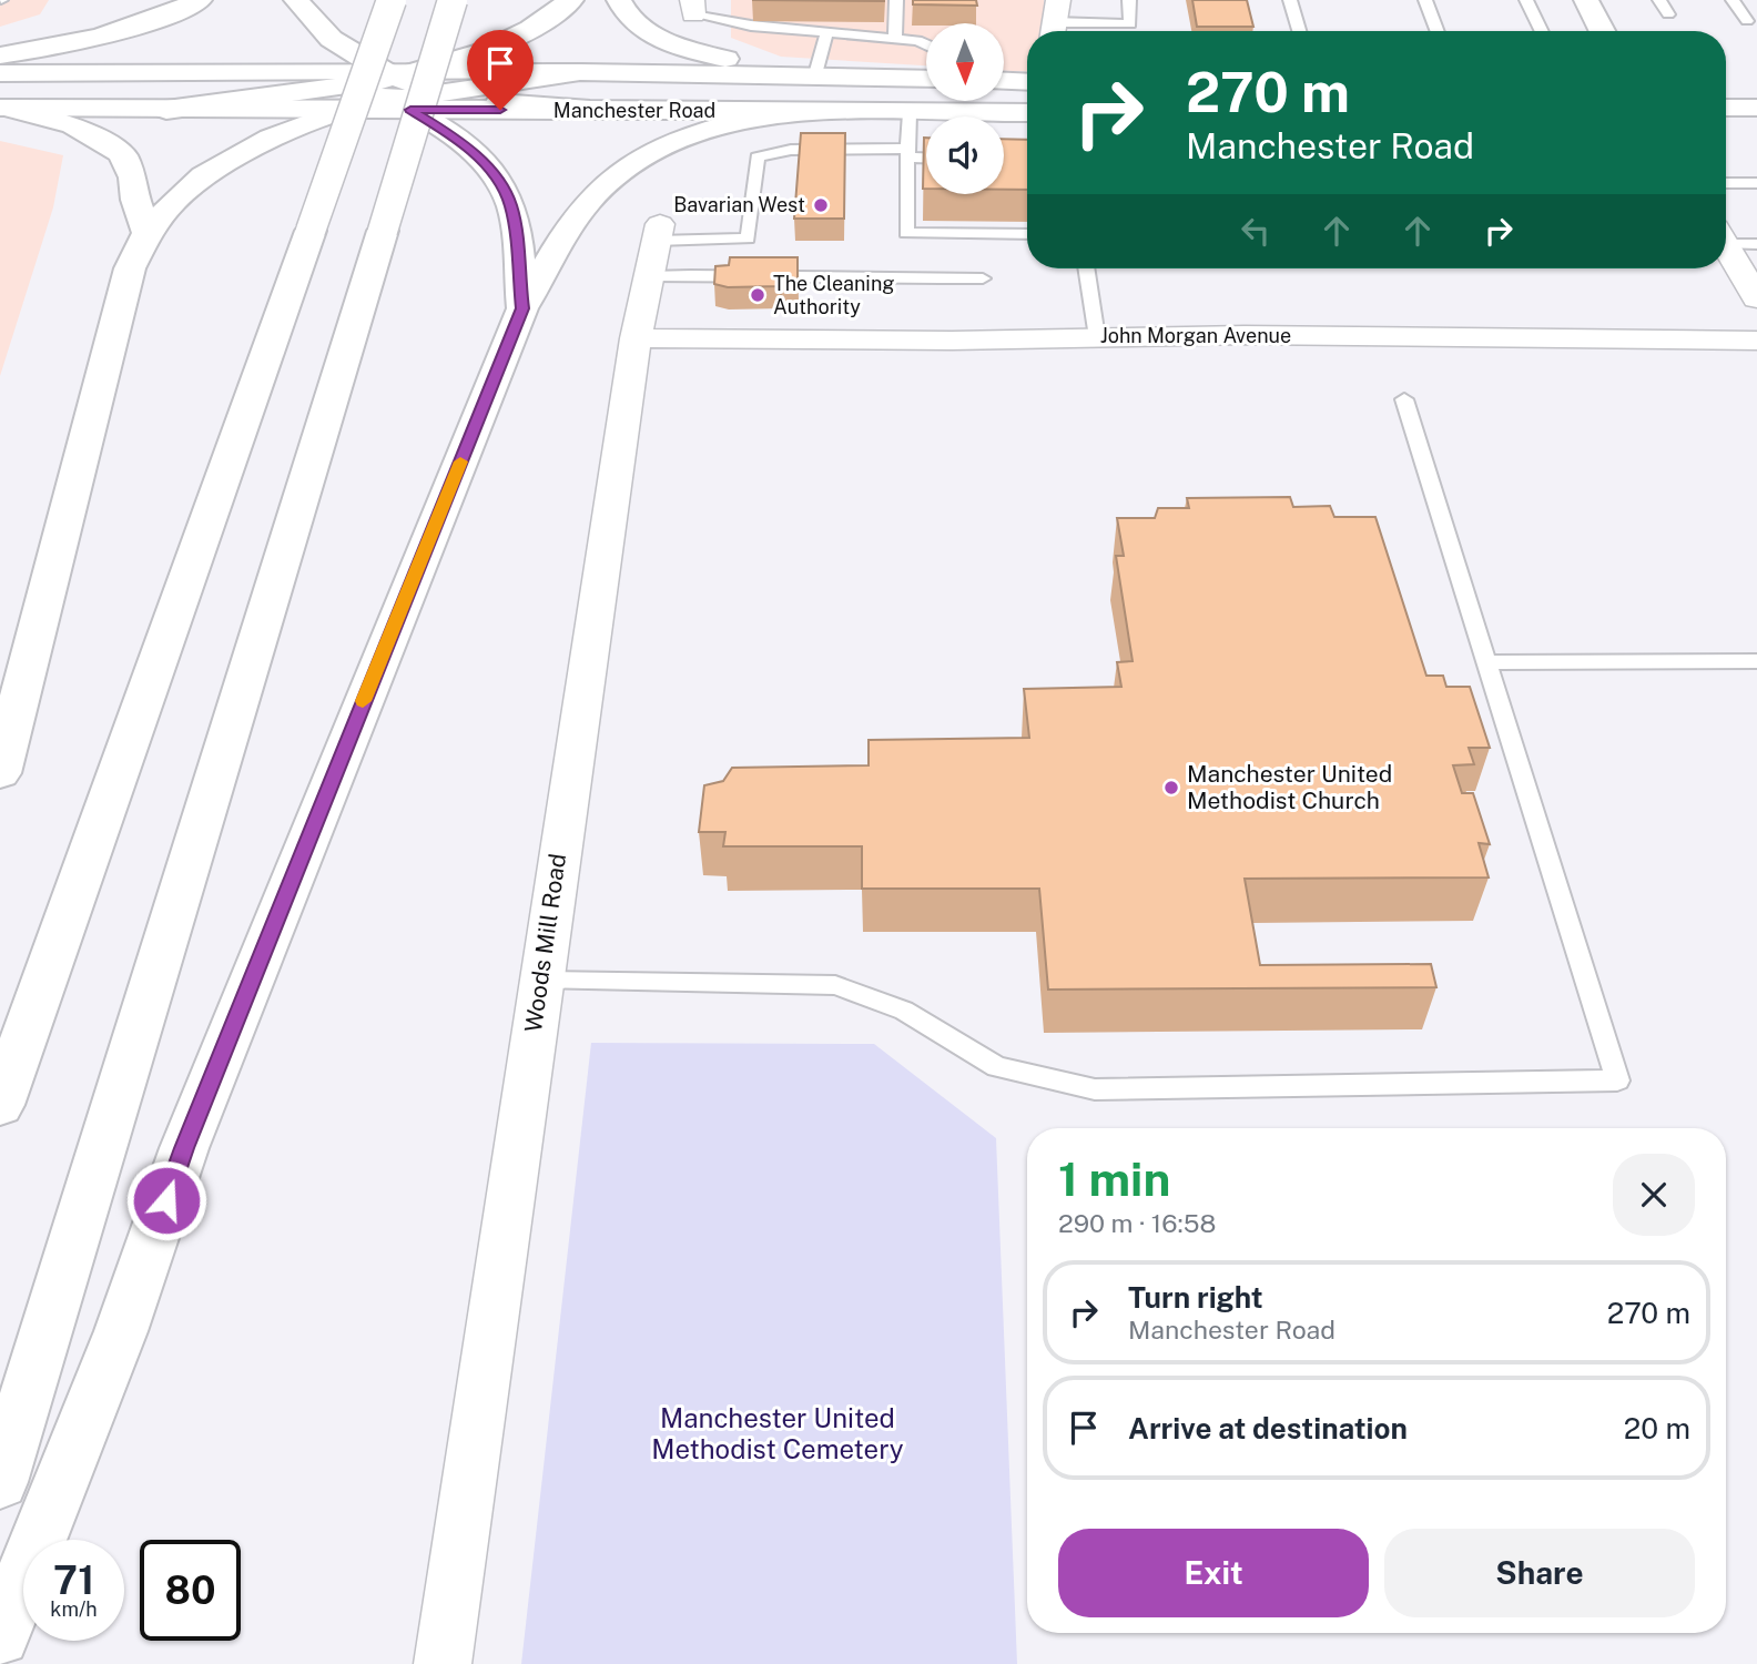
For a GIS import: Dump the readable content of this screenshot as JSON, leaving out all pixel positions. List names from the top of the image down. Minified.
{"streets":{"main road":["Manchester Road"],"street":["John Morgan Avenue","Woods Mill Road"]},"crossings":[["John Morgan Avenue","Woods Mill Road"]],"parks":["Manchester United Methodist Cemetery"],"places":["Bavarian West","The Cleaning Authority","Manchester United Methodist Church"],"north":"bottom","page":{"turn":["270 m","Manchester Road"],"heading":["1 min","290 m · 16:58"],"list":[{"name":"Turn right","note":"Manchester Road","value":"270 m"},{"name":"Arrive at destination","value":"20 m"}],"buttons":["Exit","Share"],"speed":"71 km/h","limit":"80"}}
